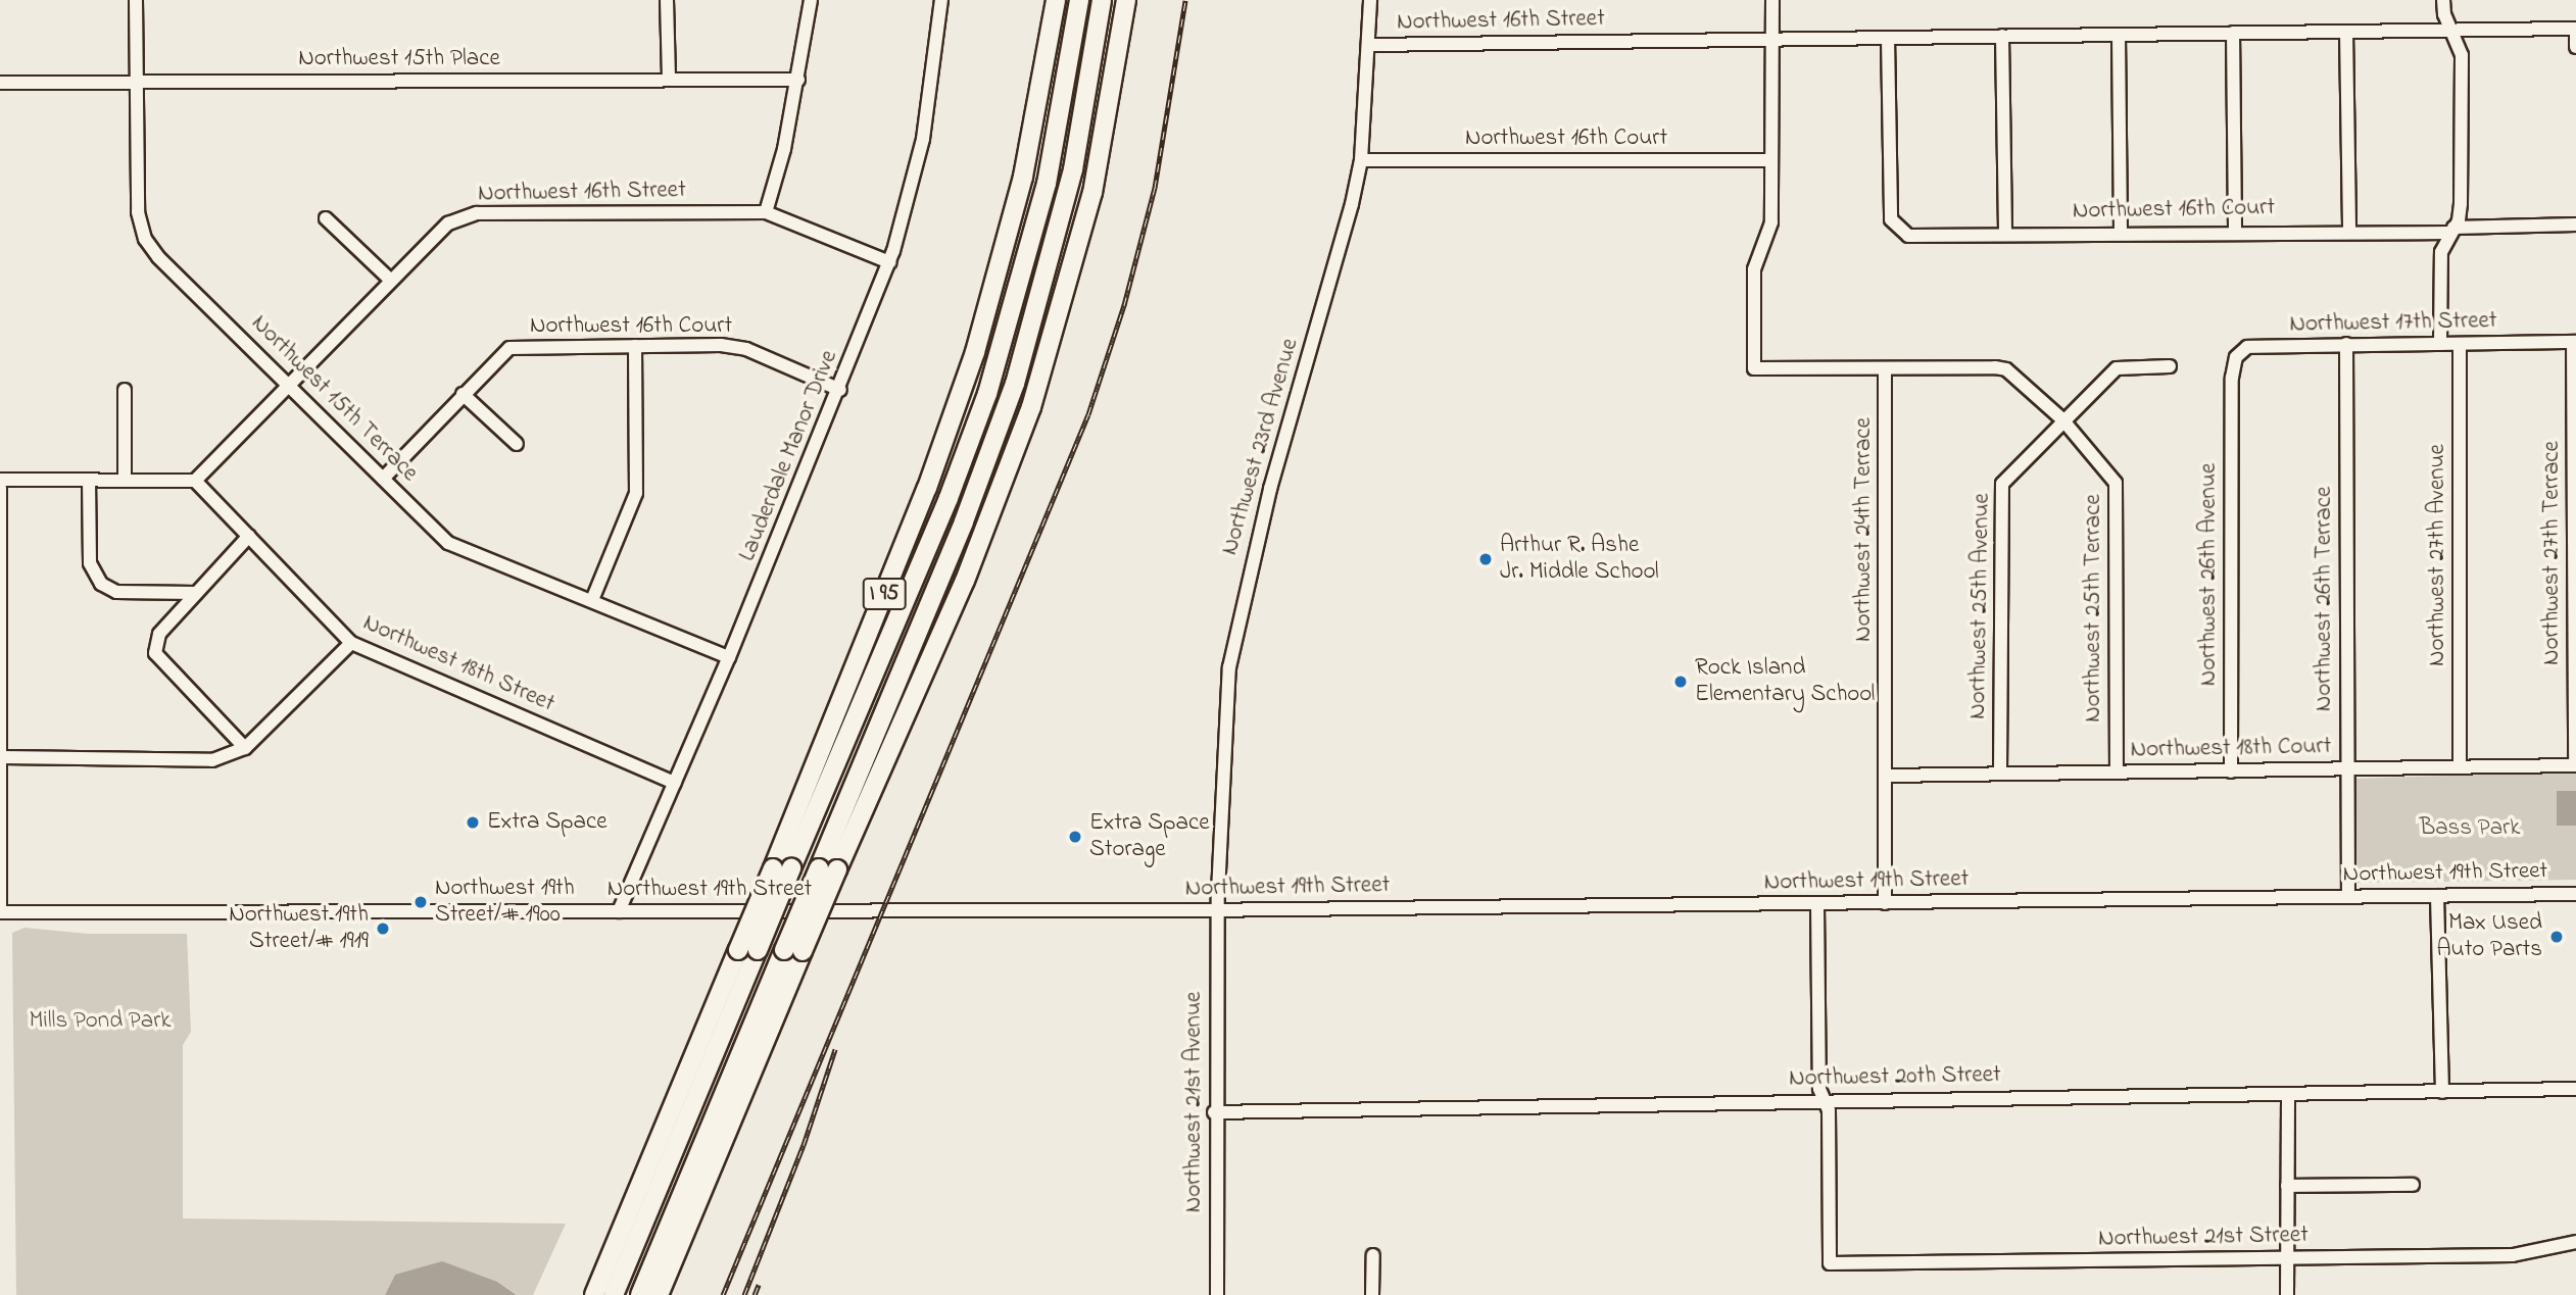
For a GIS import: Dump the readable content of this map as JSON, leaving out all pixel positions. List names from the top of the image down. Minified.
{"streets":{"highway":["I 95"],"street":["Northwest 16th Street","Northwest 15th Place","Northwest 16th Court","Northwest 17th Street","Northwest 15th Terrace","Northwest 23rd Avenue","Lauderdale Manor Drive","Northwest 24th Terrace","Northwest 27th Terrace","Northwest 27th Avenue","Northwest 26th Avenue","Northwest 26th Terrace","Northwest 25th Avenue","Northwest 25th Terrace","Northwest 18th Street","Northwest 18th Court","Northwest 19th Street","Northwest 20th Street","Northwest 21st Avenue","Northwest 21st Street"]},"crossings":[["Northwest 16th Street","Northwest 16th Court"],["Northwest 16th Street","Northwest 15th Terrace"],["Northwest 16th Street","Northwest 23rd Avenue"],["Northwest 16th Street","Lauderdale Manor Drive"],["Northwest 15th Place","Northwest 15th Terrace"],["Northwest 16th Court","Northwest 15th Terrace"],["Northwest 16th Court","Northwest 23rd Avenue"],["Northwest 16th Court","Lauderdale Manor Drive"],["Northwest 17th Street","Northwest 27th Terrace"],["Northwest 17th Street","Northwest 27th Avenue"],["Northwest 17th Street","Northwest 26th Avenue"],["Northwest 17th Street","Northwest 26th Terrace"],["Northwest 15th Terrace","Lauderdale Manor Drive"],["Northwest 23rd Avenue","Northwest 19th Street"],["Northwest 23rd Avenue","Northwest 21st Avenue"],["Lauderdale Manor Drive","Northwest 18th Street"],["Lauderdale Manor Drive","Northwest 19th Street"],["Northwest 24th Terrace","Northwest 18th Court"],["Northwest 24th Terrace","Northwest 19th Street"],["Northwest 27th Terrace","Northwest 18th Court"],["Northwest 27th Avenue","Northwest 18th Court"],["Northwest 26th Avenue","Northwest 18th Court"],["Northwest 26th Terrace","Northwest 18th Court"],["Northwest 26th Terrace","Northwest 19th Street"],["Northwest 25th Avenue","Northwest 25th Terrace"],["Northwest 25th Avenue","Northwest 18th Court"],["Northwest 25th Terrace","Northwest 18th Court"],["Northwest 19th Street","Northwest 21st Avenue"],["Northwest 20th Street","Northwest 21st Avenue"],["Northwest 20th Street","Northwest 21st Street"]],"parks":["Bass Park","Mills Pond Park"],"places":["Arthur R. Ashe Jr. Middle School","Rock Island Elementary School","Extra Space","Extra Space Storage","Northwest 19th Street/# 1900","Northwest 19th Street/# 1919","Max Used Auto Parts"]}
